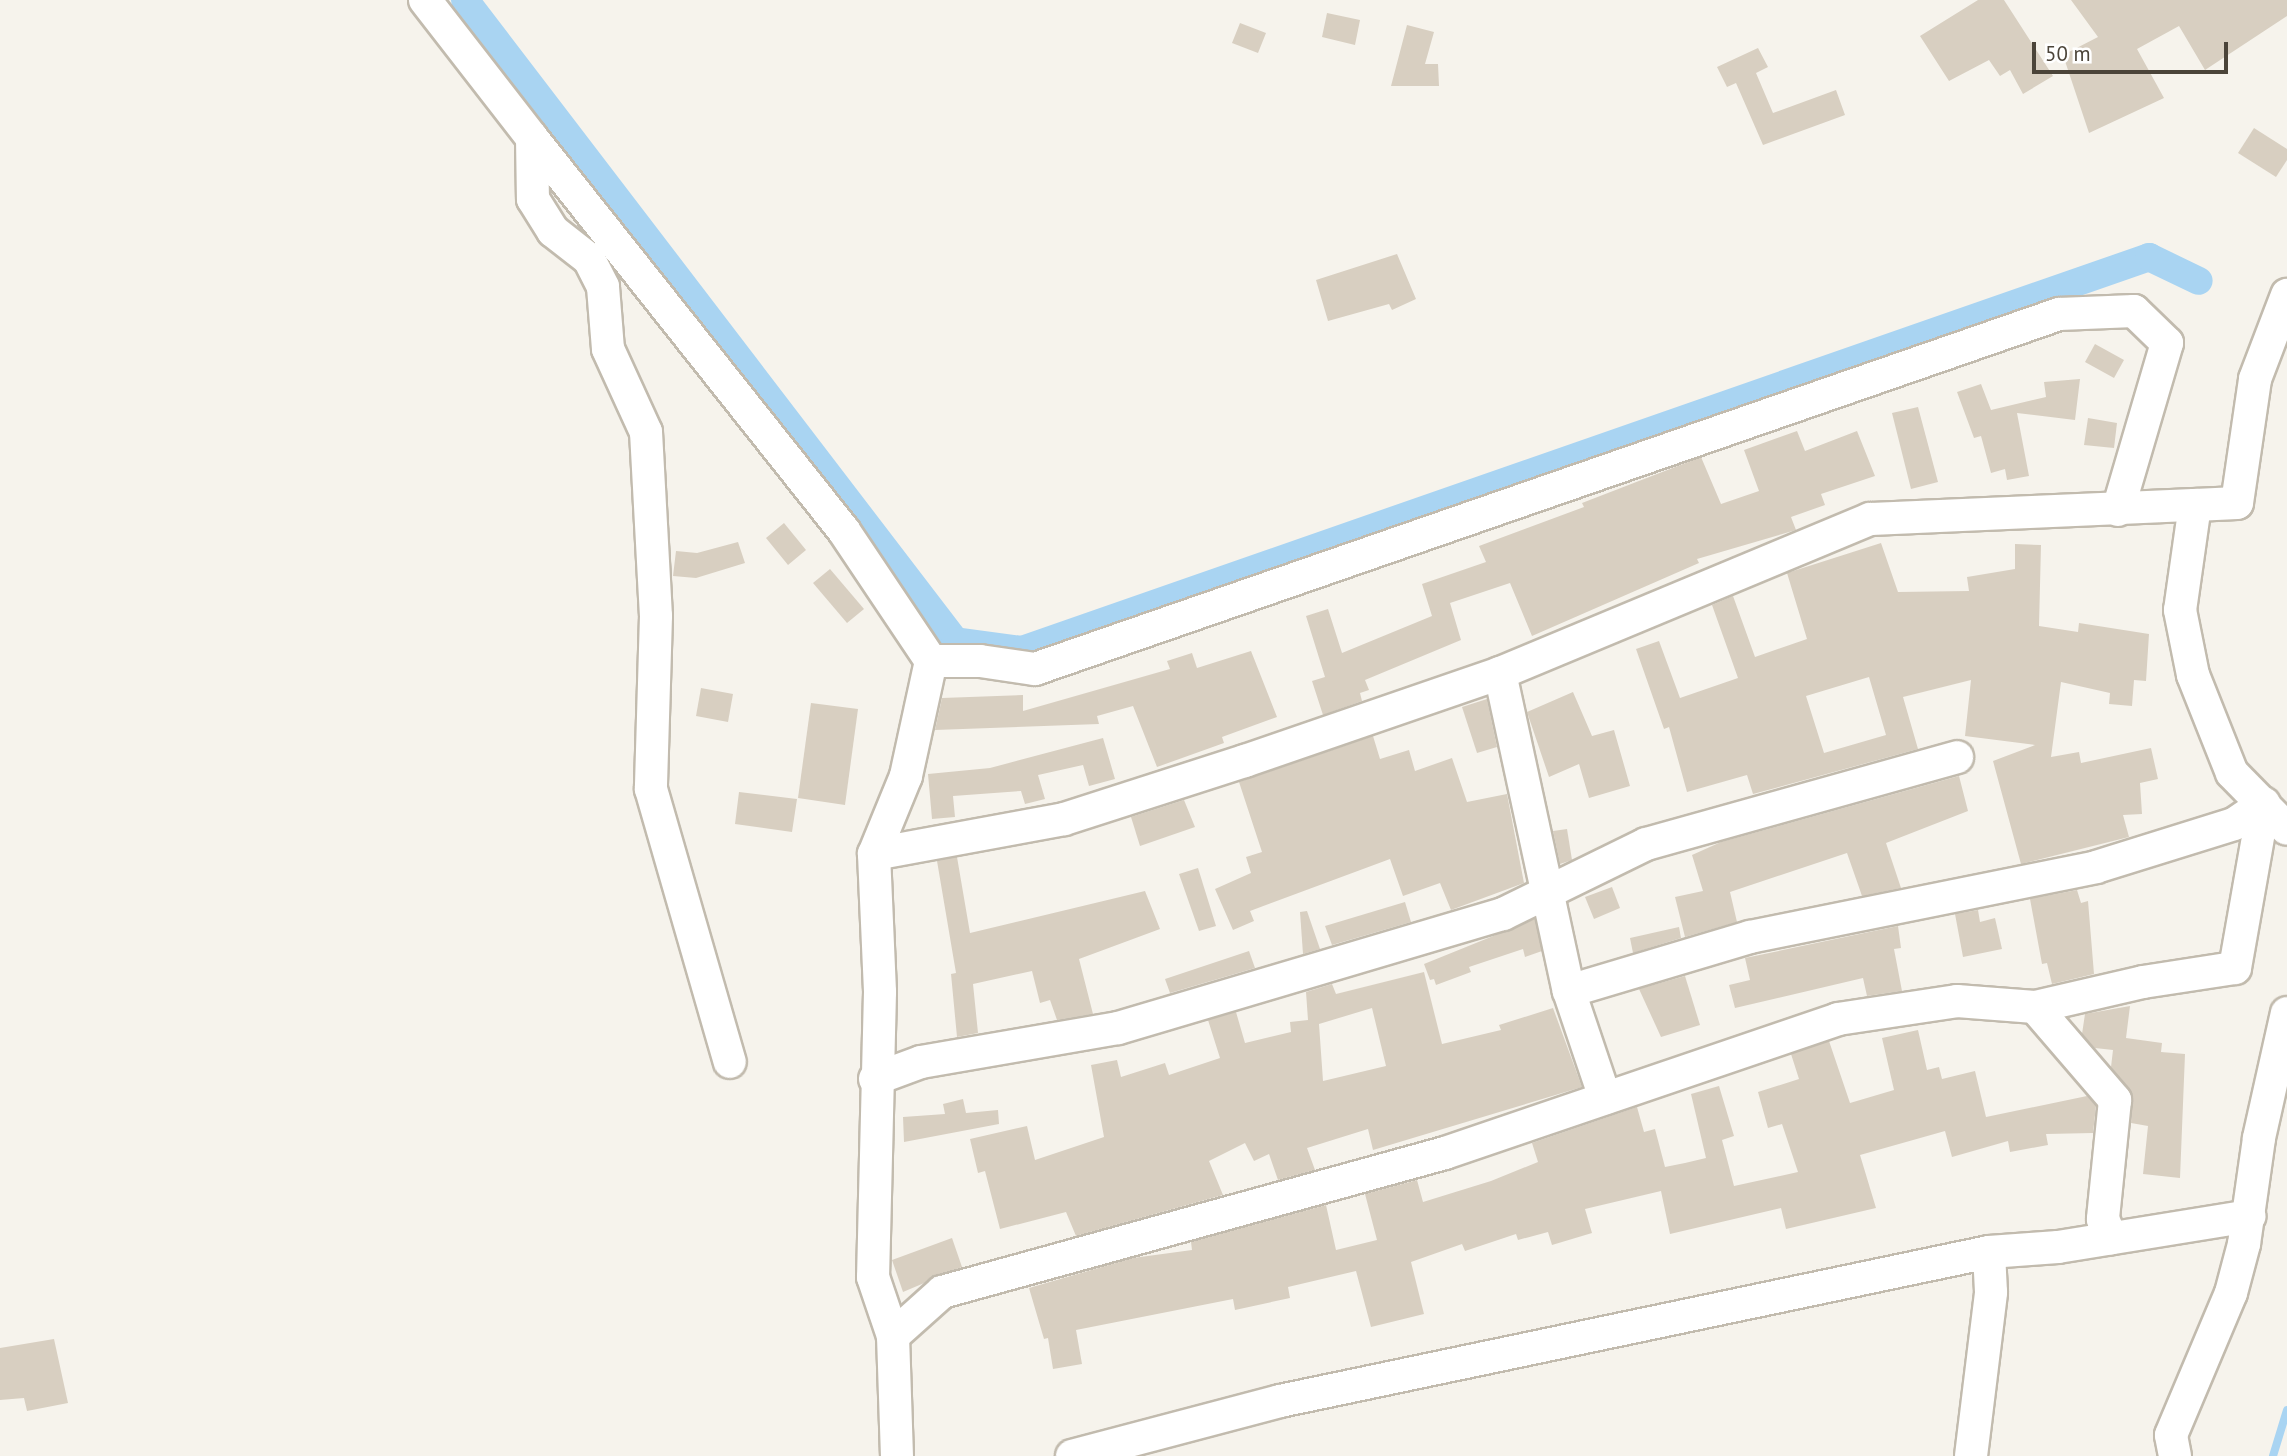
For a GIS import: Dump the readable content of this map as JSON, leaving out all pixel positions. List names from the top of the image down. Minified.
{"scale_bar":"50 m"}
